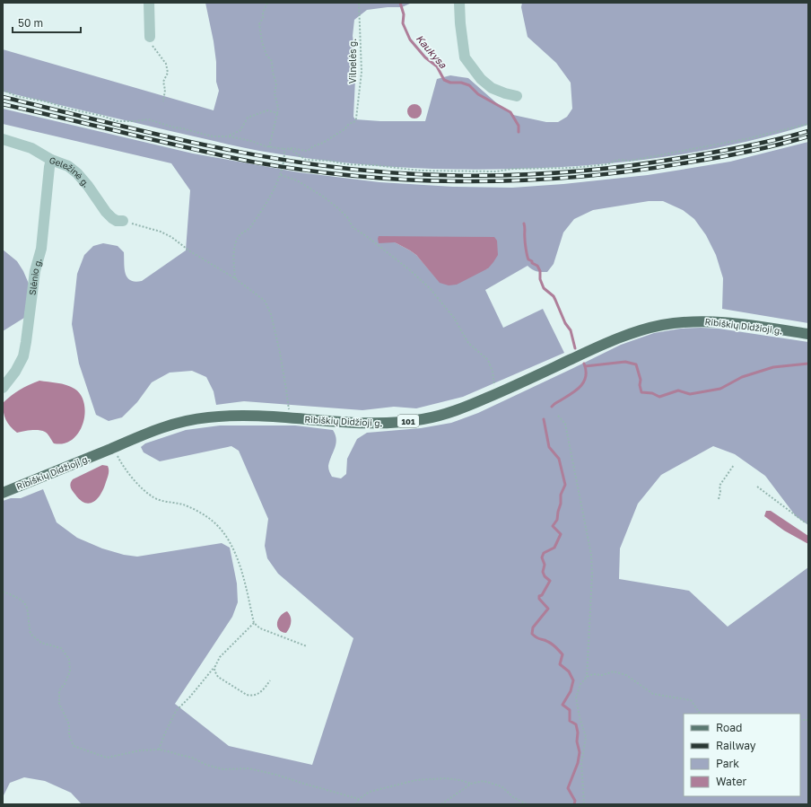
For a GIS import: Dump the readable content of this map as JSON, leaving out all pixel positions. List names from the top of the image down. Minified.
{"streets":{"main road":["Ribiškių Didžioji g.","101"],"street":["Geležinė g.","Slėnio g."],"path":["Vilnelės g."]},"crossings":[["Geležinė g.","Slėnio g."]],"water":["Kaukysa"],"legend":["Road","Railway","Park","Water"],"scale_bar":"50 m"}
